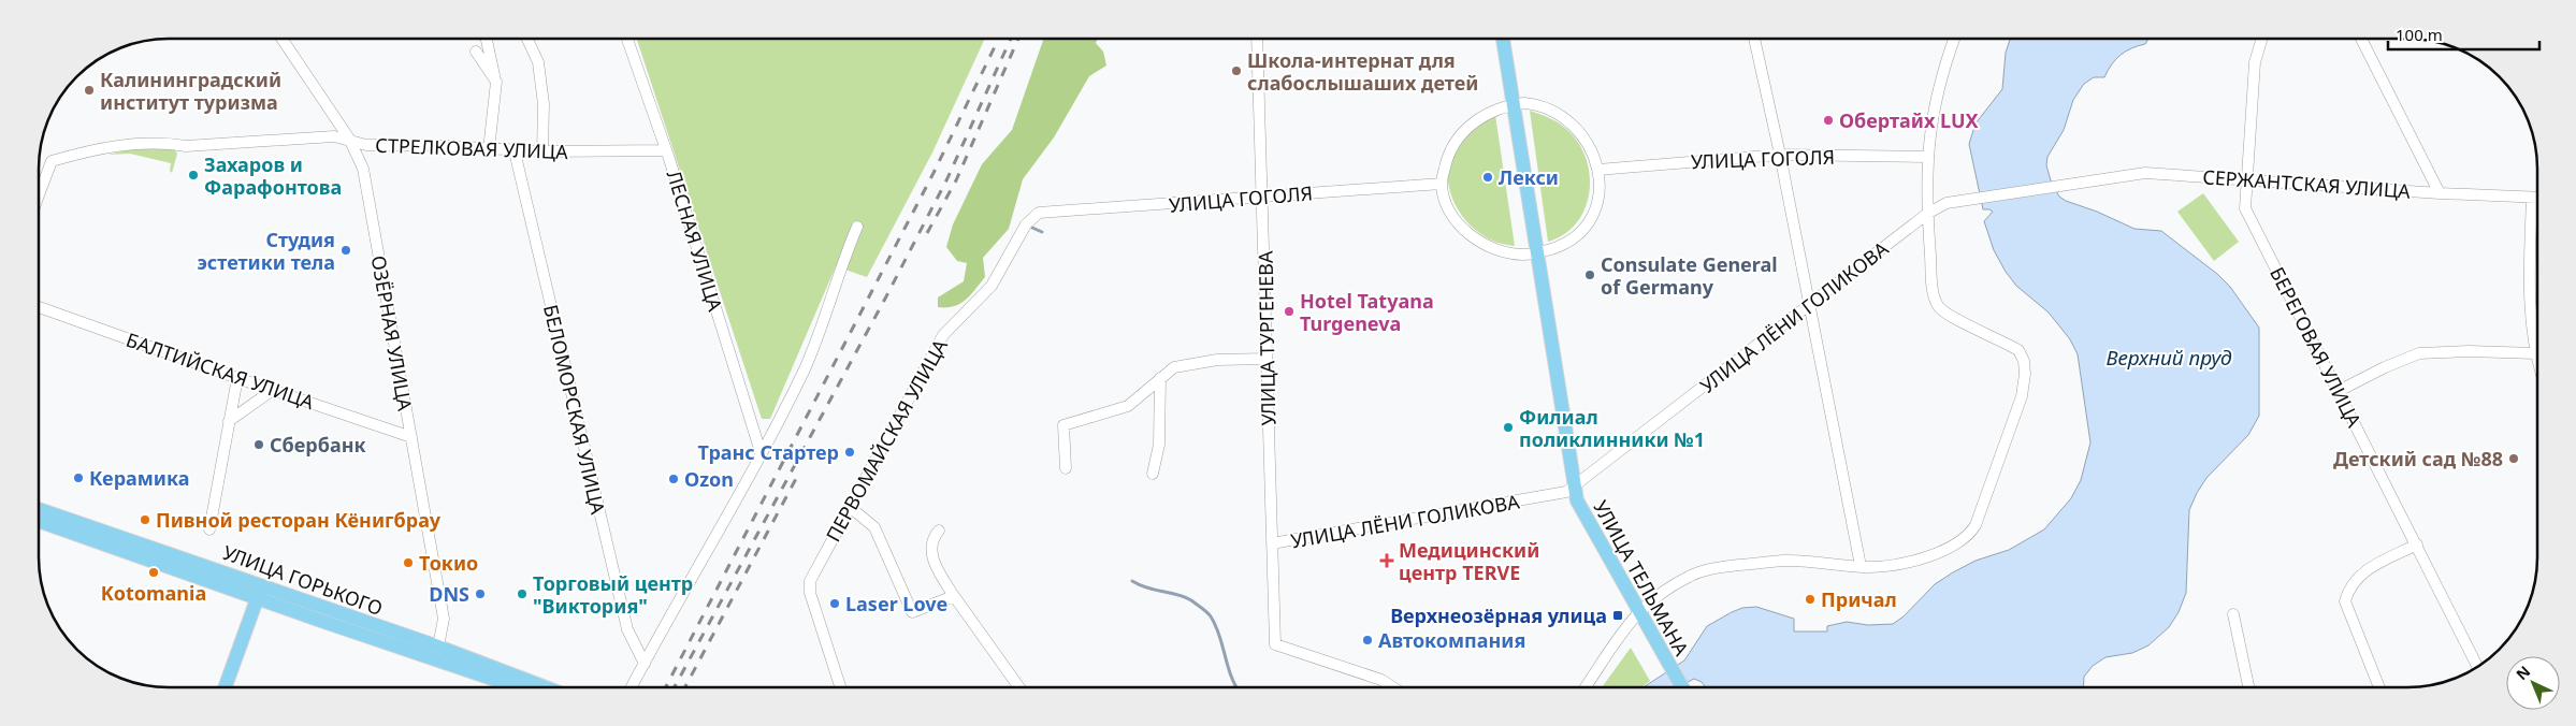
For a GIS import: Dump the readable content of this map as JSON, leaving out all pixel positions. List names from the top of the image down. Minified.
{"streets":{"main road":["УЛИЦА ТЕЛЬМАНА","УЛИЦА ГОРЬКОГО"],"street":["СТРЕЛКОВАЯ УЛИЦА","УЛИЦА ГОГОЛЯ","СЕРЖАНТСКАЯ УЛИЦА","ЛЕСНАЯ УЛИЦА","УЛИЦА ЛЁНИ ГОЛИКОВА","ОЗЁРНАЯ УЛИЦА","УЛИЦА ТУРГЕНЕВА","БЕРЕГОВАЯ УЛИЦА","БАЛТИЙСКАЯ УЛИЦА","БЕЛОМОРСКАЯ УЛИЦА","ПЕРВОМАЙСКАЯ УЛИЦА"]},"crossings":[["СТРЕЛКОВАЯ УЛИЦА","ЛЕСНАЯ УЛИЦА"],["СТРЕЛКОВАЯ УЛИЦА","ОЗЁРНАЯ УЛИЦА"],["СТРЕЛКОВАЯ УЛИЦА","БЕЛОМОРСКАЯ УЛИЦА"],["УЛИЦА ГОГОЛЯ","УЛИЦА ТУРГЕНЕВА"],["УЛИЦА ГОГОЛЯ","ПЕРВОМАЙСКАЯ УЛИЦА"],["СЕРЖАНТСКАЯ УЛИЦА","УЛИЦА ЛЁНИ ГОЛИКОВА"],["СЕРЖАНТСКАЯ УЛИЦА","БЕРЕГОВАЯ УЛИЦА"],["УЛИЦА ЛЁНИ ГОЛИКОВА","УЛИЦА ТУРГЕНЕВА"],["УЛИЦА ЛЁНИ ГОЛИКОВА","УЛИЦА ТЕЛЬМАНА"],["ОЗЁРНАЯ УЛИЦА","БАЛТИЙСКАЯ УЛИЦА"],["ОЗЁРНАЯ УЛИЦА","УЛИЦА ГОРЬКОГО"]],"water":["Верхний пруд"],"places":{"other":["Школа-интернат для слабослышаших детей","Калининградский институт туризма","Обертайх LUX","Захаров и Фарафонтова","Лекси","Студия эстетики тела","Consulate General of Germany","Hotel Tatyana Turgeneva","Филиал поликлинники №1","Сбербанк","Транс Стартер","Детский сад №88","Керамика","Ozon","Пивной ресторан Кёнигбрау","Токио","Kotomania","DNS","Торговый центр \"Виктория\"","Причал","Laser Love","Автокомпания"],"health":["Медицинский центр TERVE"],"transit":["Верхнеозёрная улица"]},"scale_bar":"100 m","north":"top left"}
